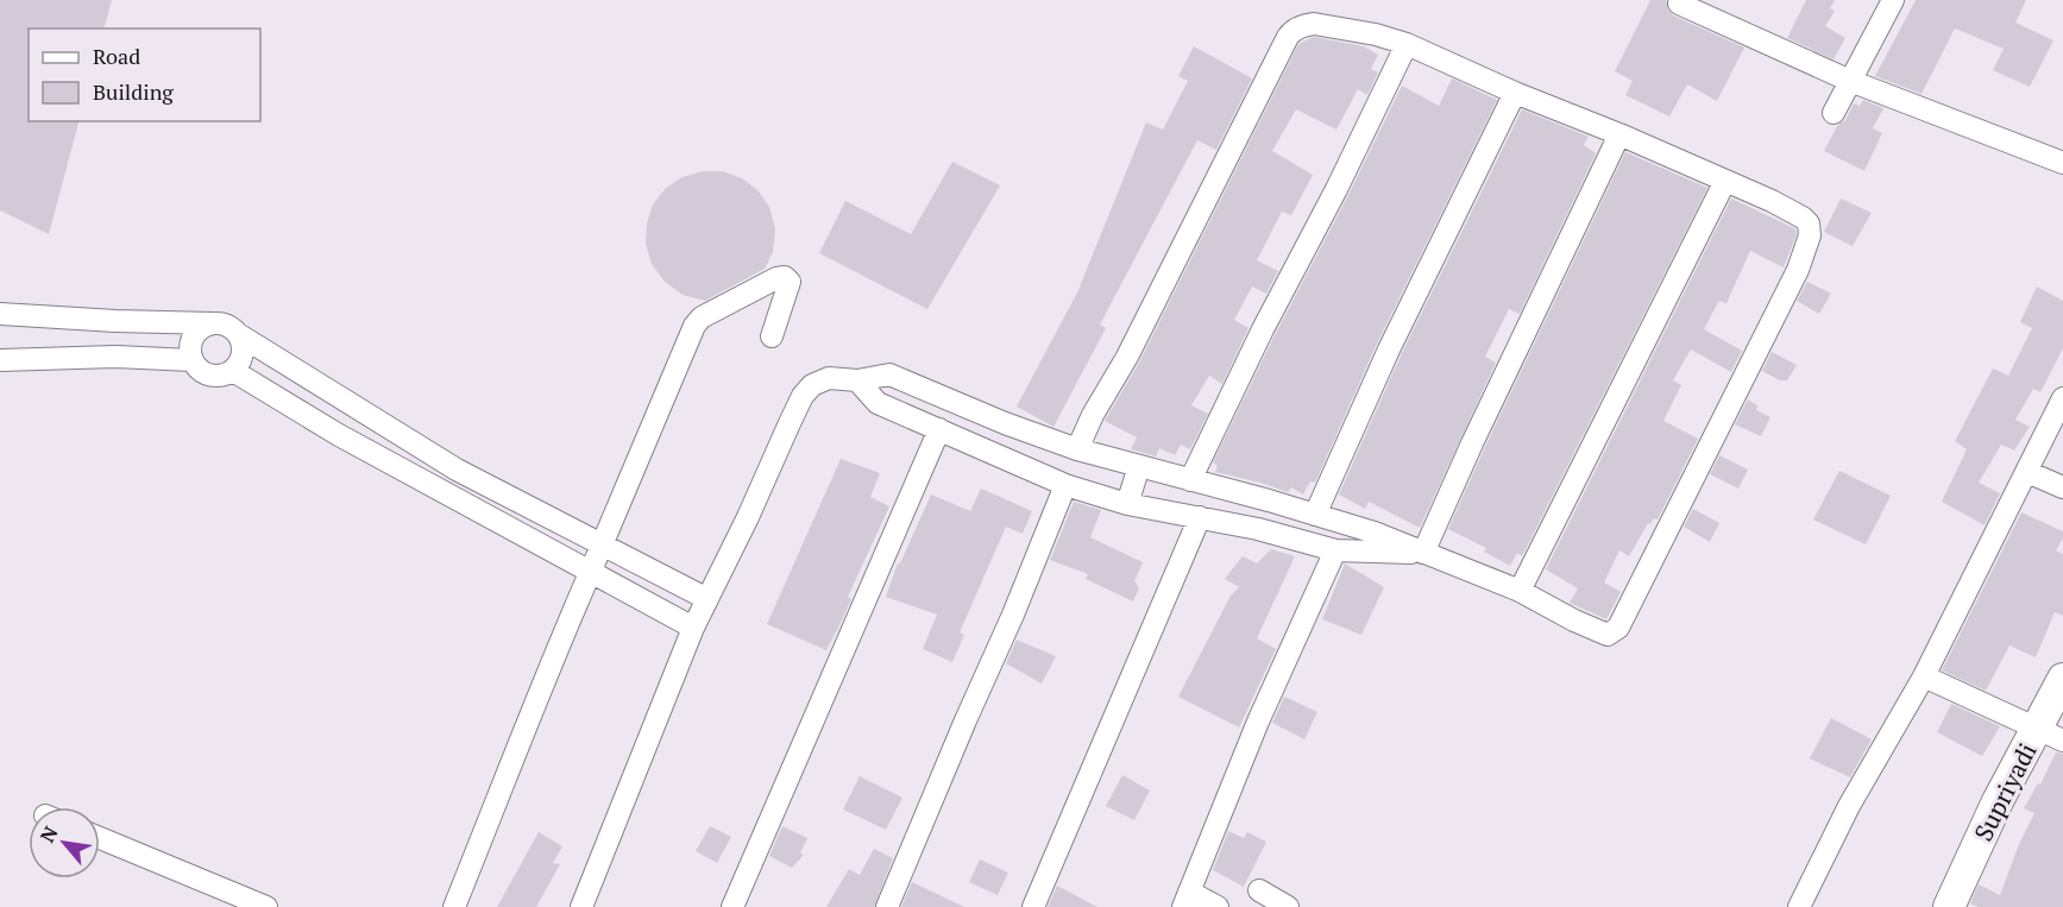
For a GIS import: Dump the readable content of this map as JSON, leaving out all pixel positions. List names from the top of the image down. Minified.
{"streets":{"main road":["Supriyadi"]},"legend":["Road","Building"],"north":"top left"}
